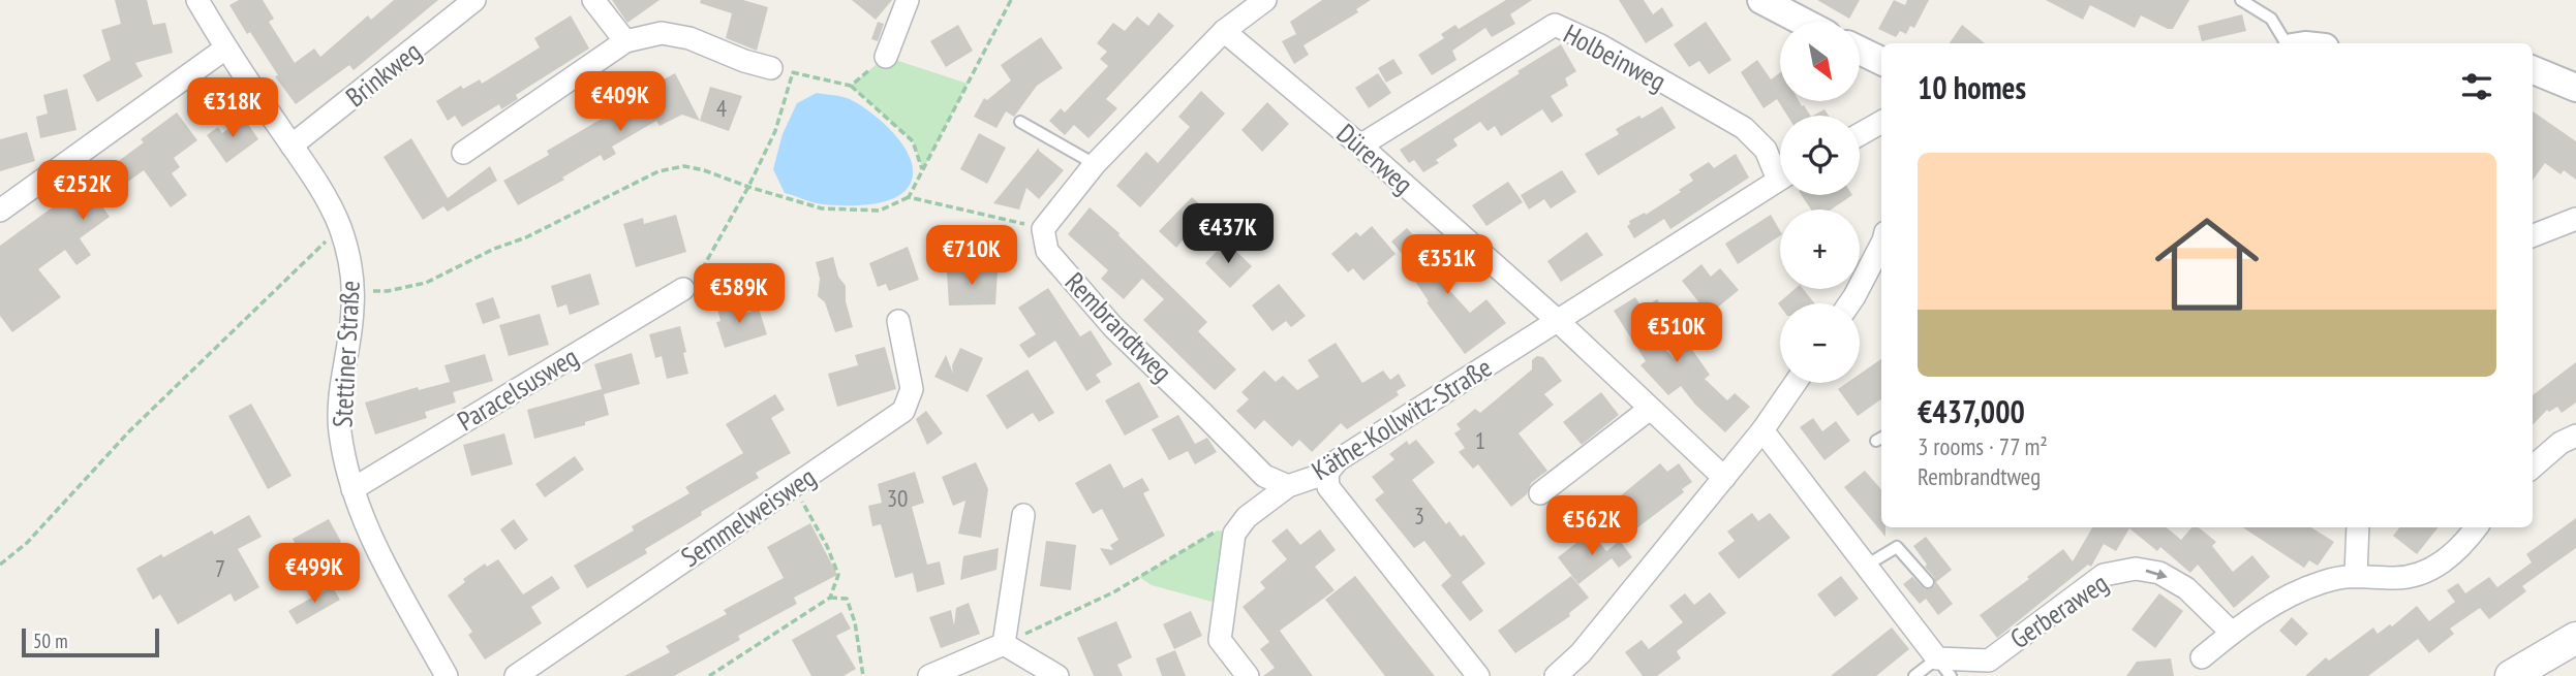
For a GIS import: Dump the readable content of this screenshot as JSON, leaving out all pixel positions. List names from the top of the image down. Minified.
{"streets":{"street":["Holbeinweg","Brinkweg","Dürerweg","Rembrandtweg","Stettiner Straße","Paracelsusweg","Käthe-Kollwitz-Straße","Semmelweisweg","Gerberaweg"]},"crossings":[["Holbeinweg","Dürerweg"],["Holbeinweg","Käthe-Kollwitz-Straße"],["Brinkweg","Stettiner Straße"],["Dürerweg","Käthe-Kollwitz-Straße"],["Rembrandtweg","Käthe-Kollwitz-Straße"],["Stettiner Straße","Paracelsusweg"]],"one_way":["Gerberaweg"],"house_numbers":["4","1","30","3","7"],"scale_bar":"50 m","north":"bottom right","page":{"map_buttons":["+","−"],"heading":"10 homes","price":["€409K","€318K","€252K","€437K","€710K","€351K","€589K","€510K","€562K","€499K"],"list":[{"name":"€437,000","note":"3 rooms · 77 m² · Rembrandtweg"}],"scale":"50 m"}}
